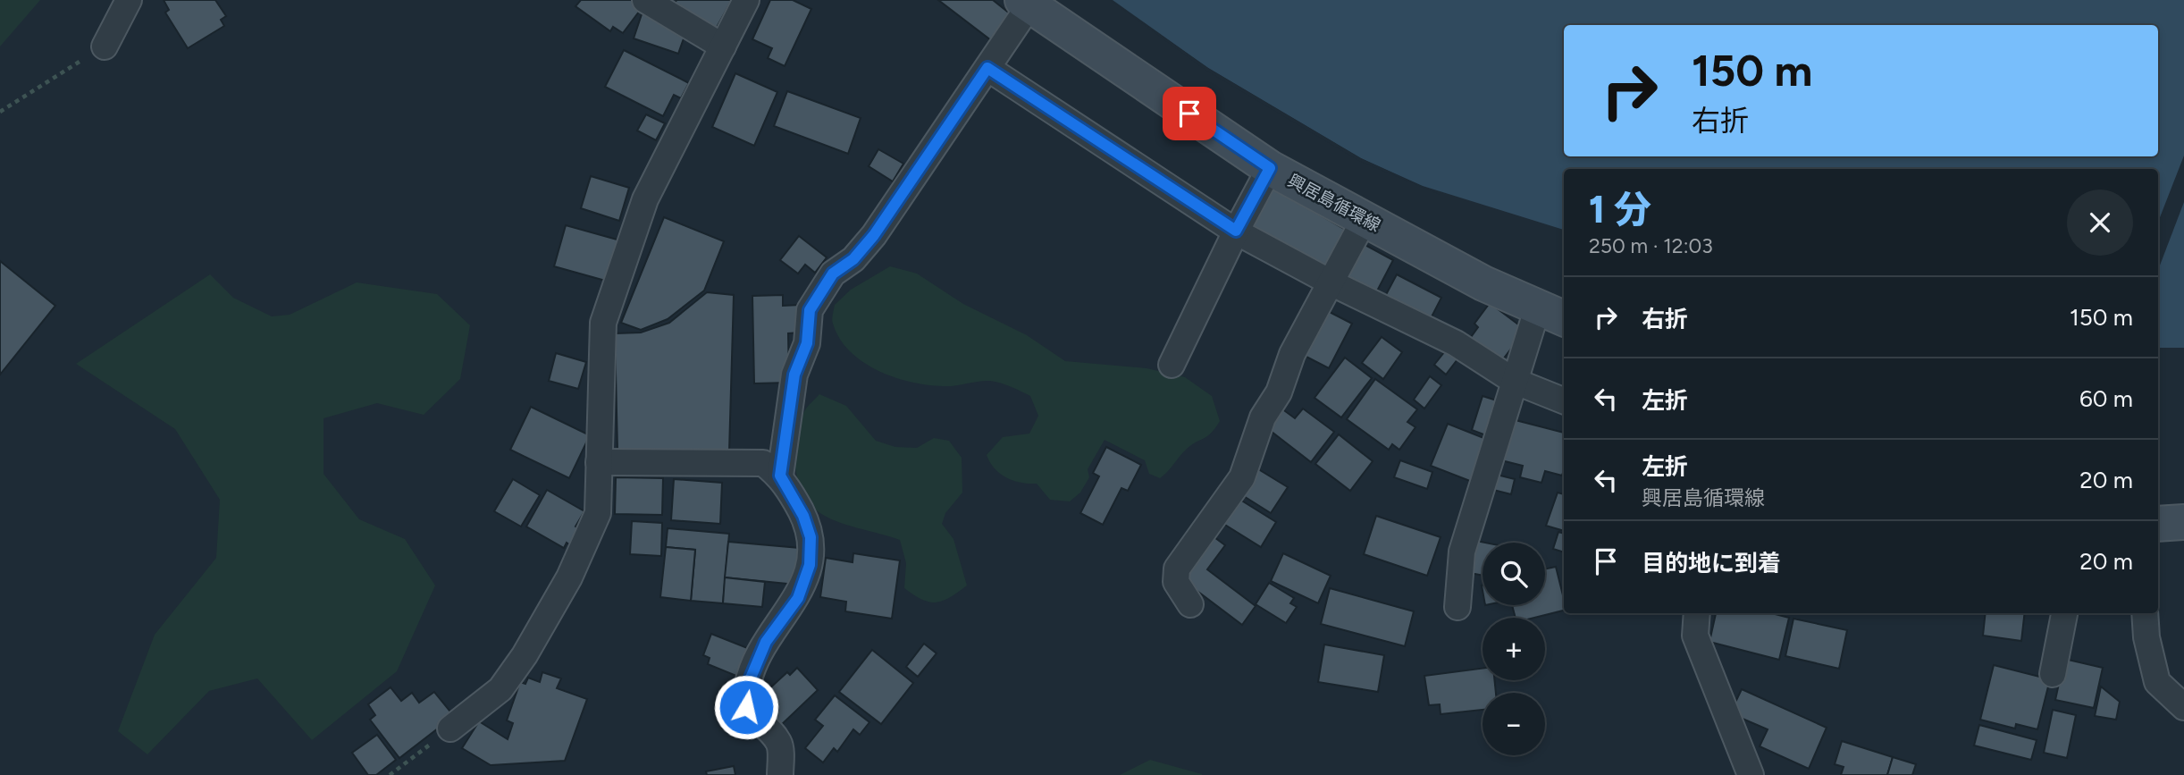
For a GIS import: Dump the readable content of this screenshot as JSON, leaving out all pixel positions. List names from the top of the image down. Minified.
{"streets":{"main road":["興居島循環線"]},"page":{"turn":["150 m","右折"],"heading":["1 分","250 m · 12:03"],"list":[{"name":"右折","value":"150 m"},{"name":"左折","value":"60 m"},{"name":"左折","note":"興居島循環線","value":"20 m"},{"name":"目的地に到着","value":"20 m"}],"map_buttons":["+","−"]}}
